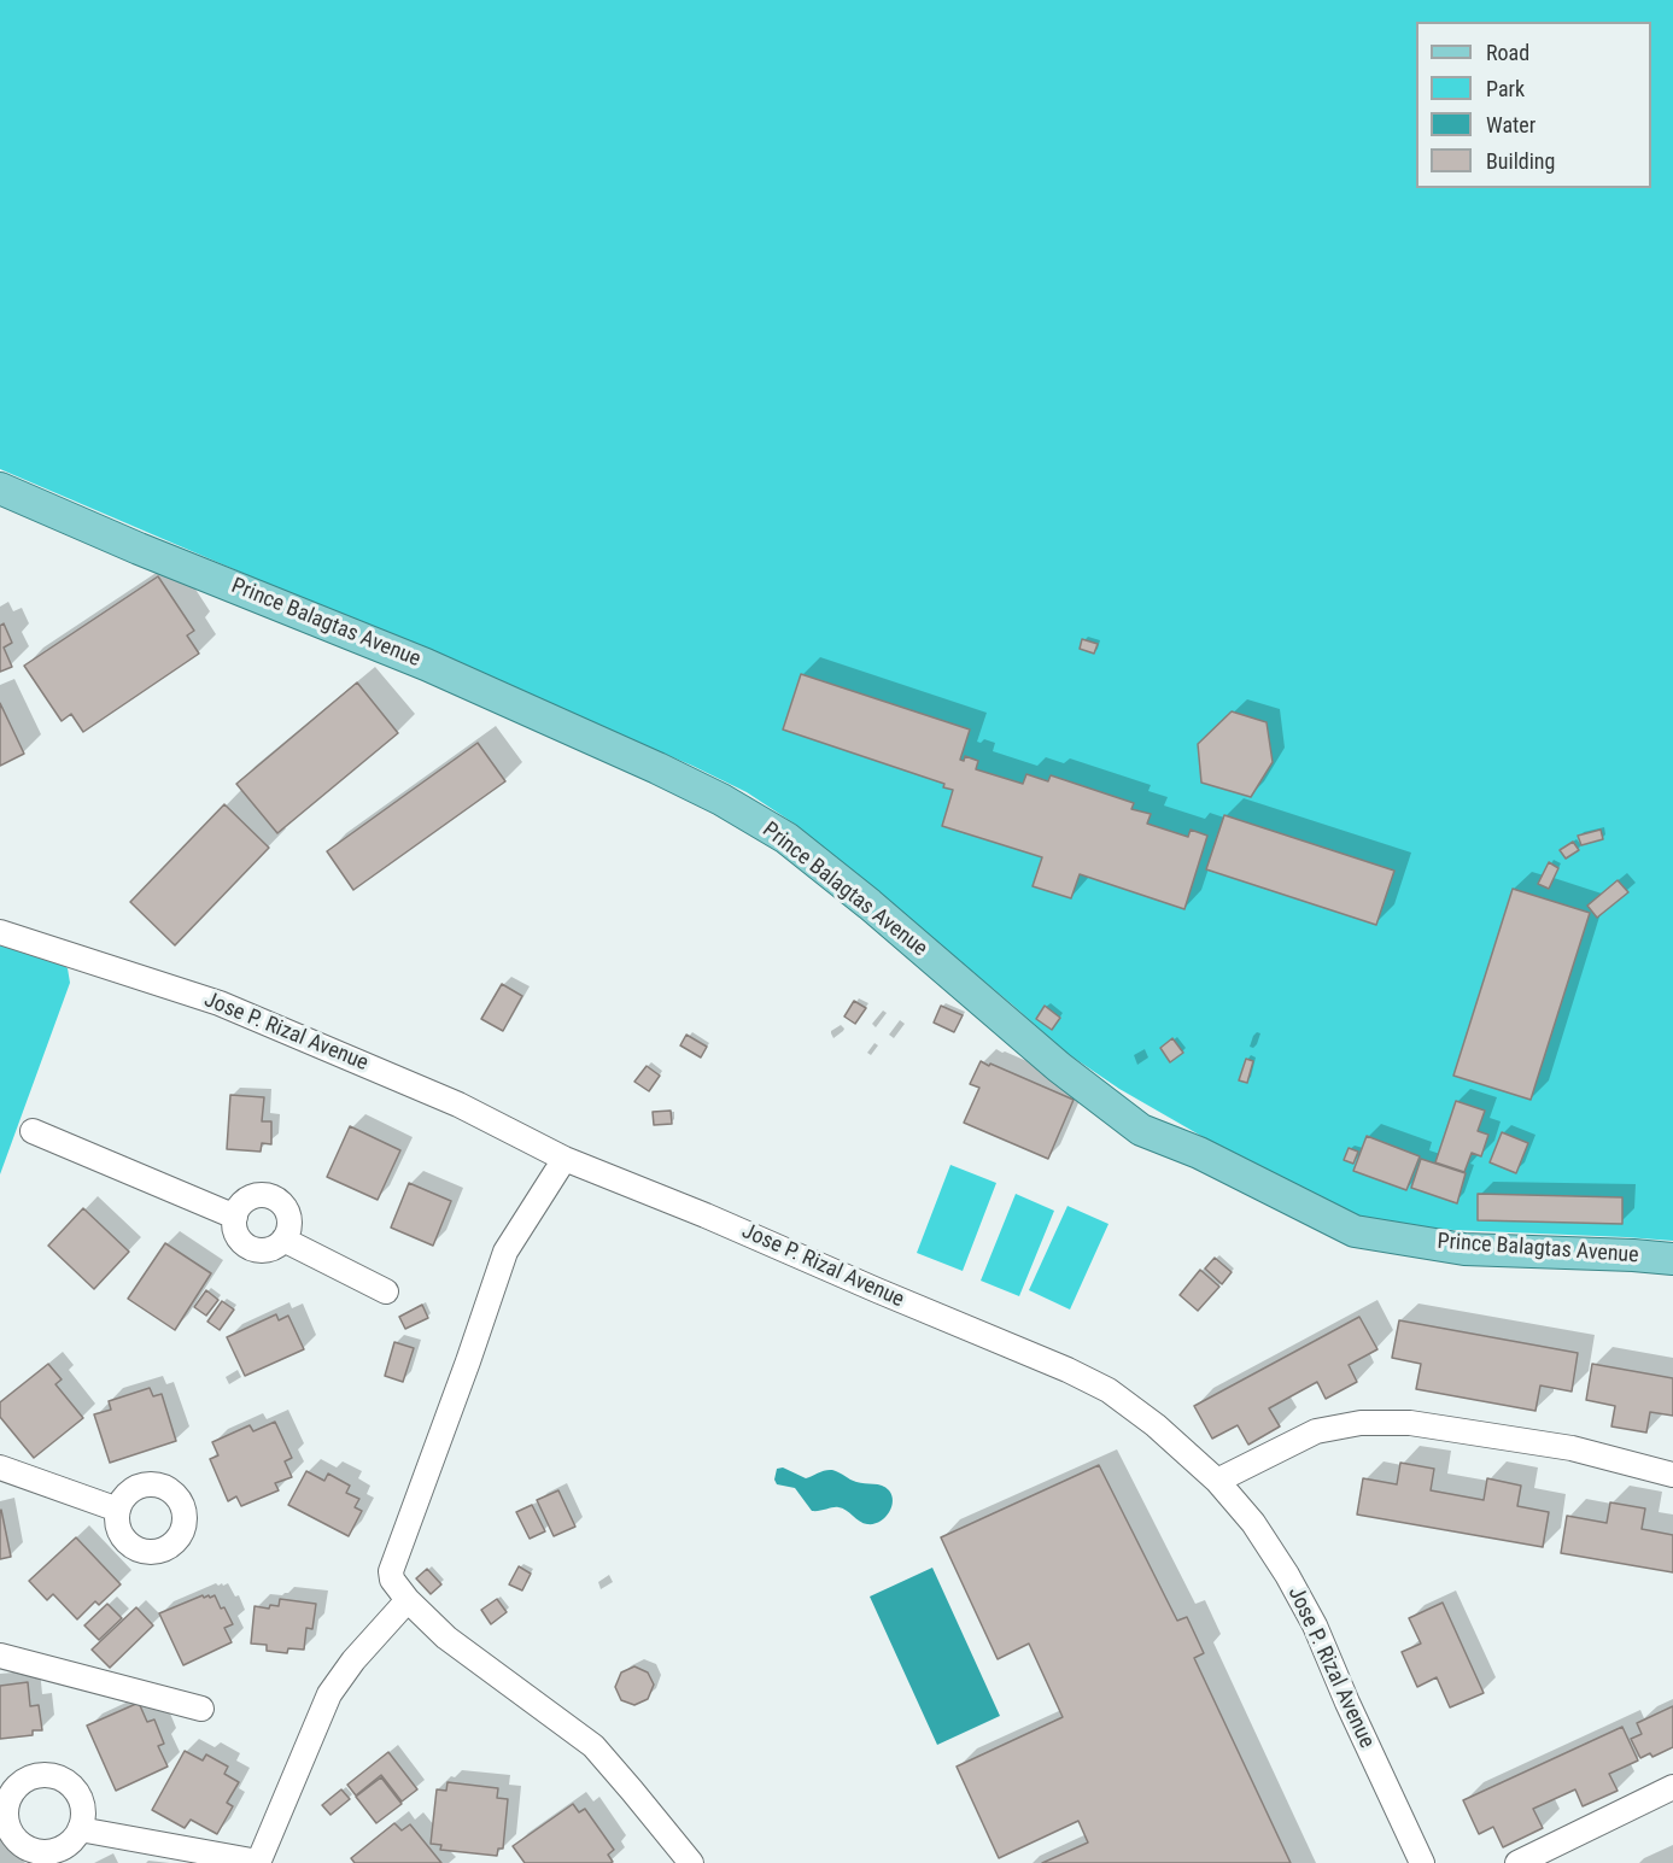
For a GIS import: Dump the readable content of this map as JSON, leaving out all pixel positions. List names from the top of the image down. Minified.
{"streets":{"main road":["Prince Balagtas Avenue"],"street":["Jose P. Rizal Avenue"]},"legend":["Road","Park","Water","Building"]}
